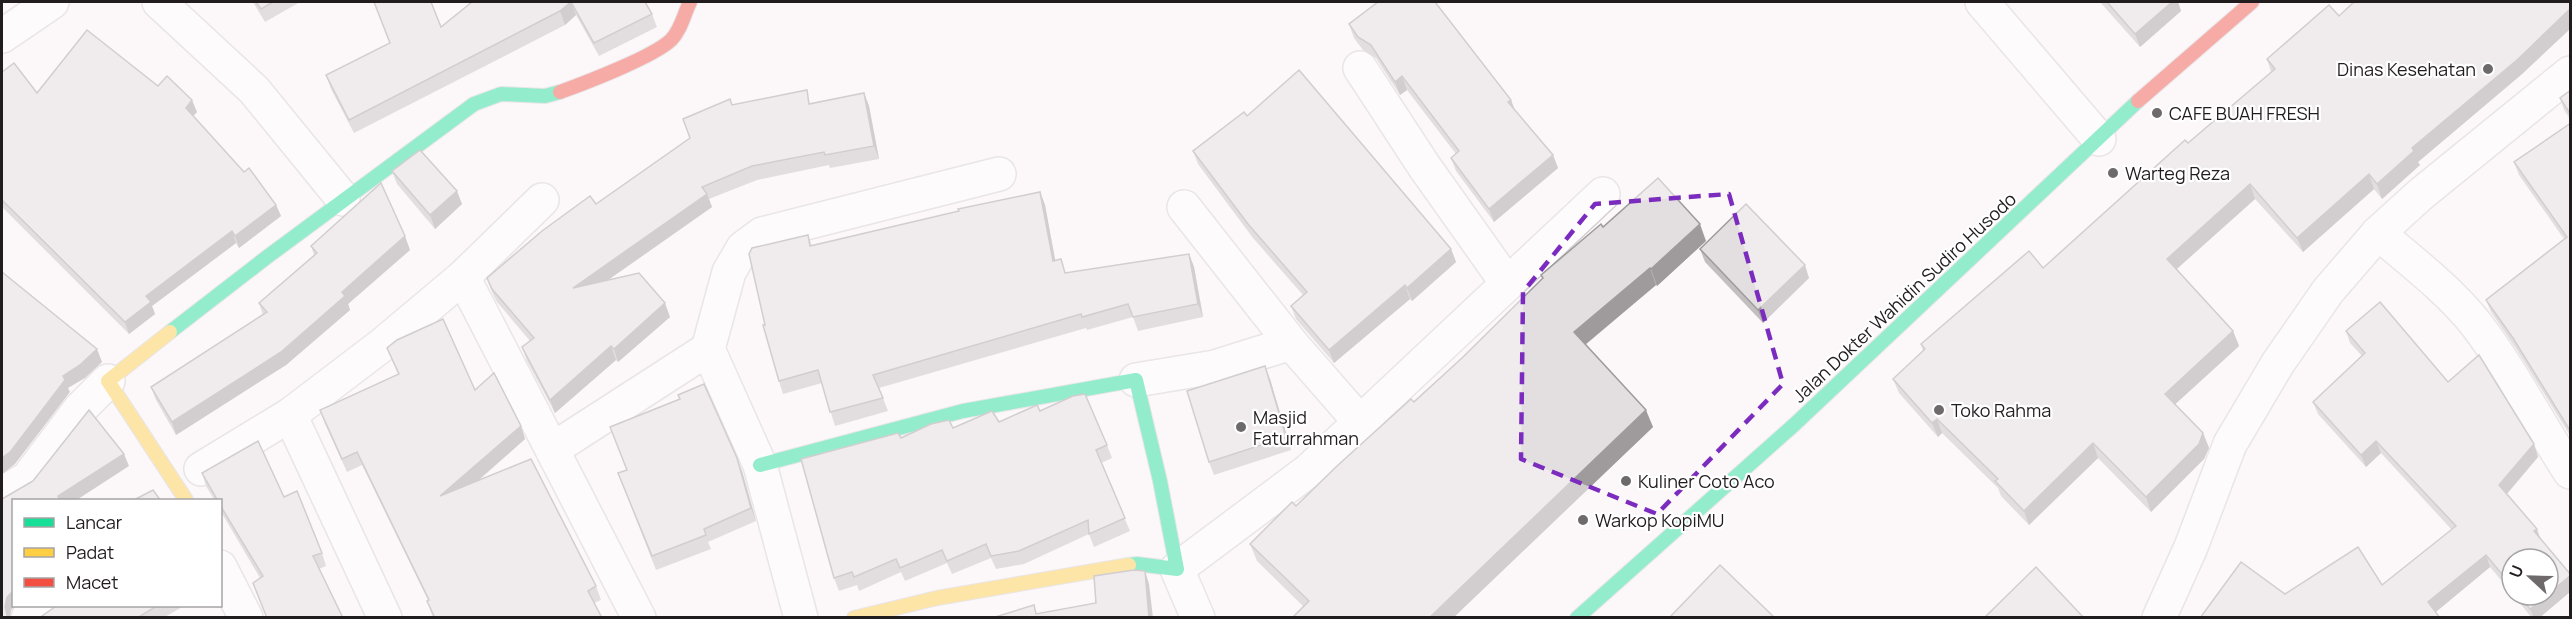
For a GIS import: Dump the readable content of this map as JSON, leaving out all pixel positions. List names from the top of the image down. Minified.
{"streets":{"street":["Jalan Dokter Wahidin Sudiro Husodo"]},"places":["Dinas Kesehatan","CAFE BUAH FRESH","Warteg Reza","Toko Rahma","Masjid Faturrahman","Kuliner Coto Aco","Warkop KopiMU"],"legend":["Lancar","Padat","Macet"],"north":"left"}
